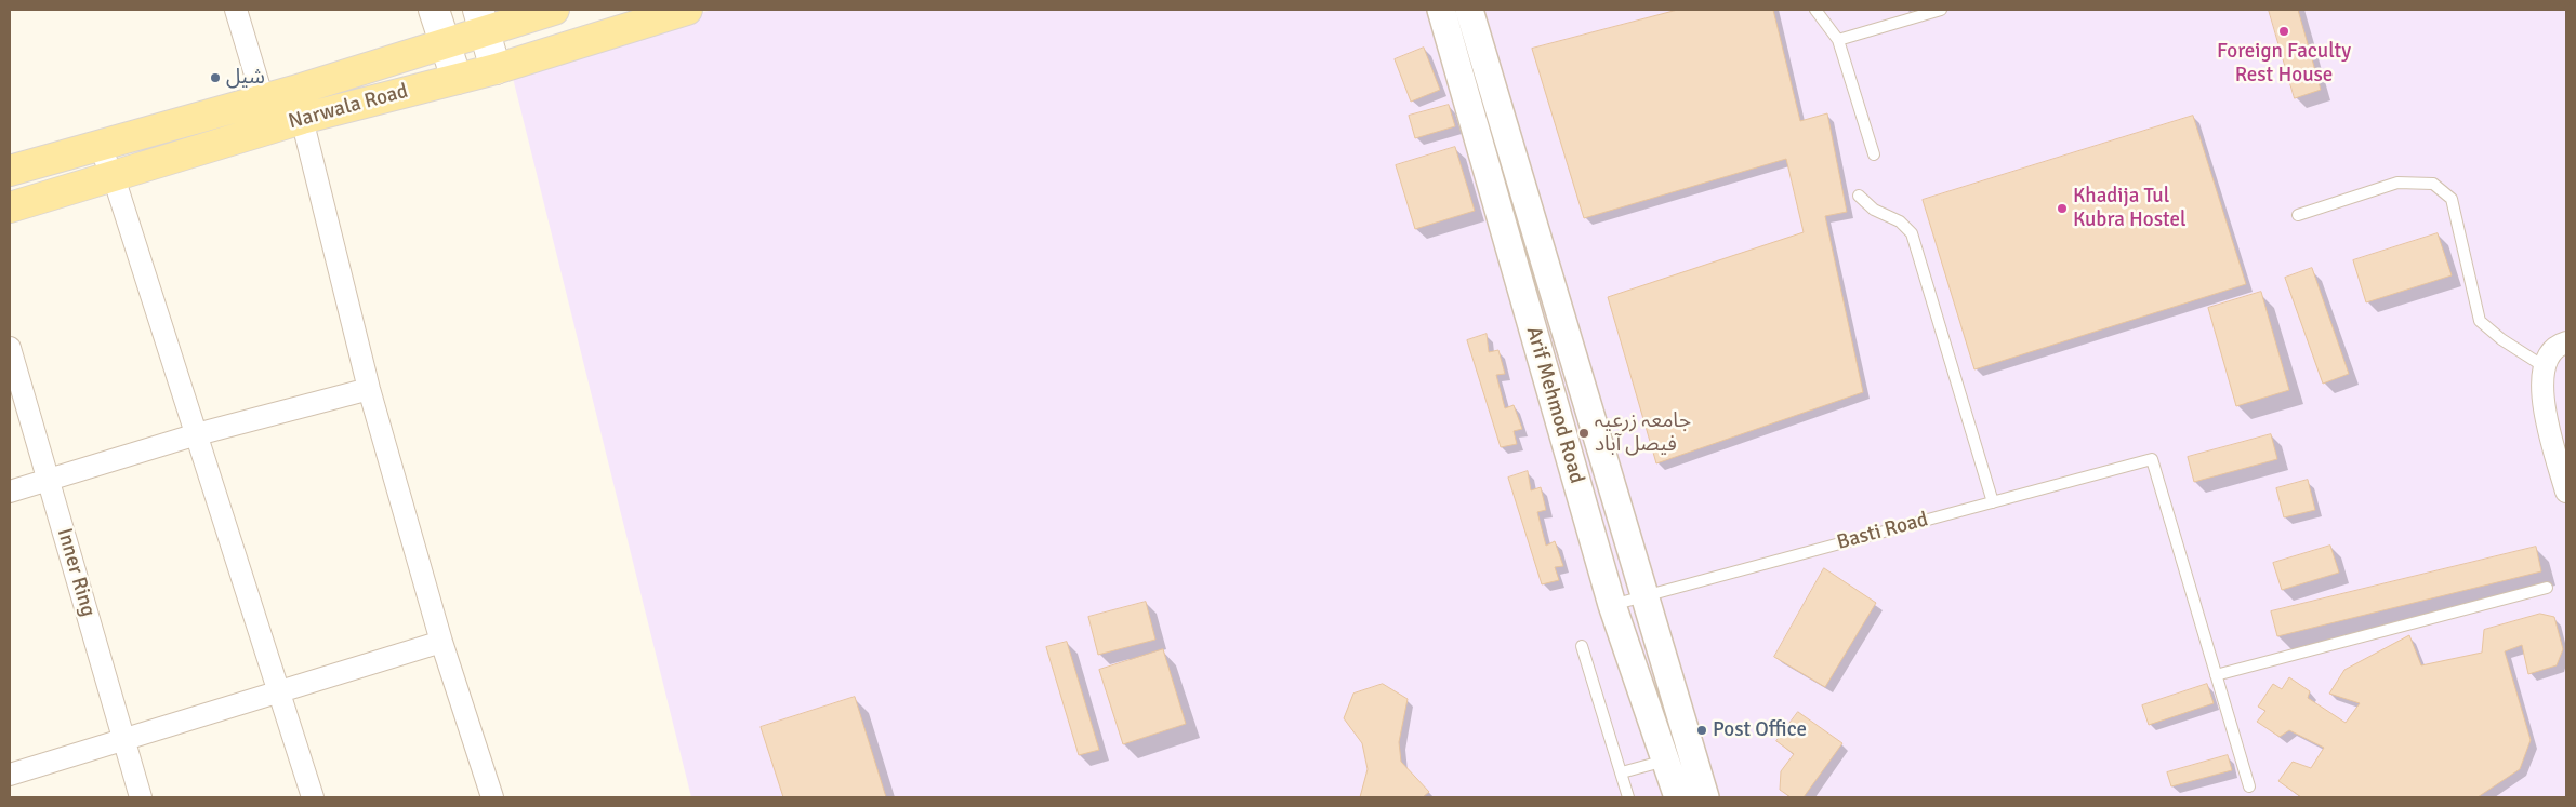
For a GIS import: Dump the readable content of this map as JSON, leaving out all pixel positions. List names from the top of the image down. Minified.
{"streets":{"main road":["Narwala Road"],"street":["Arif Mehmod Road","Inner Ring"],"lane":["Basti Road"]},"crossings":[["Arif Mehmod Road","Basti Road"]],"places":["Foreign Faculty Rest House","شیل","Khadija Tul Kubra Hostel","جامعہ زرعیہ فیصل آباد","Post Office"]}
